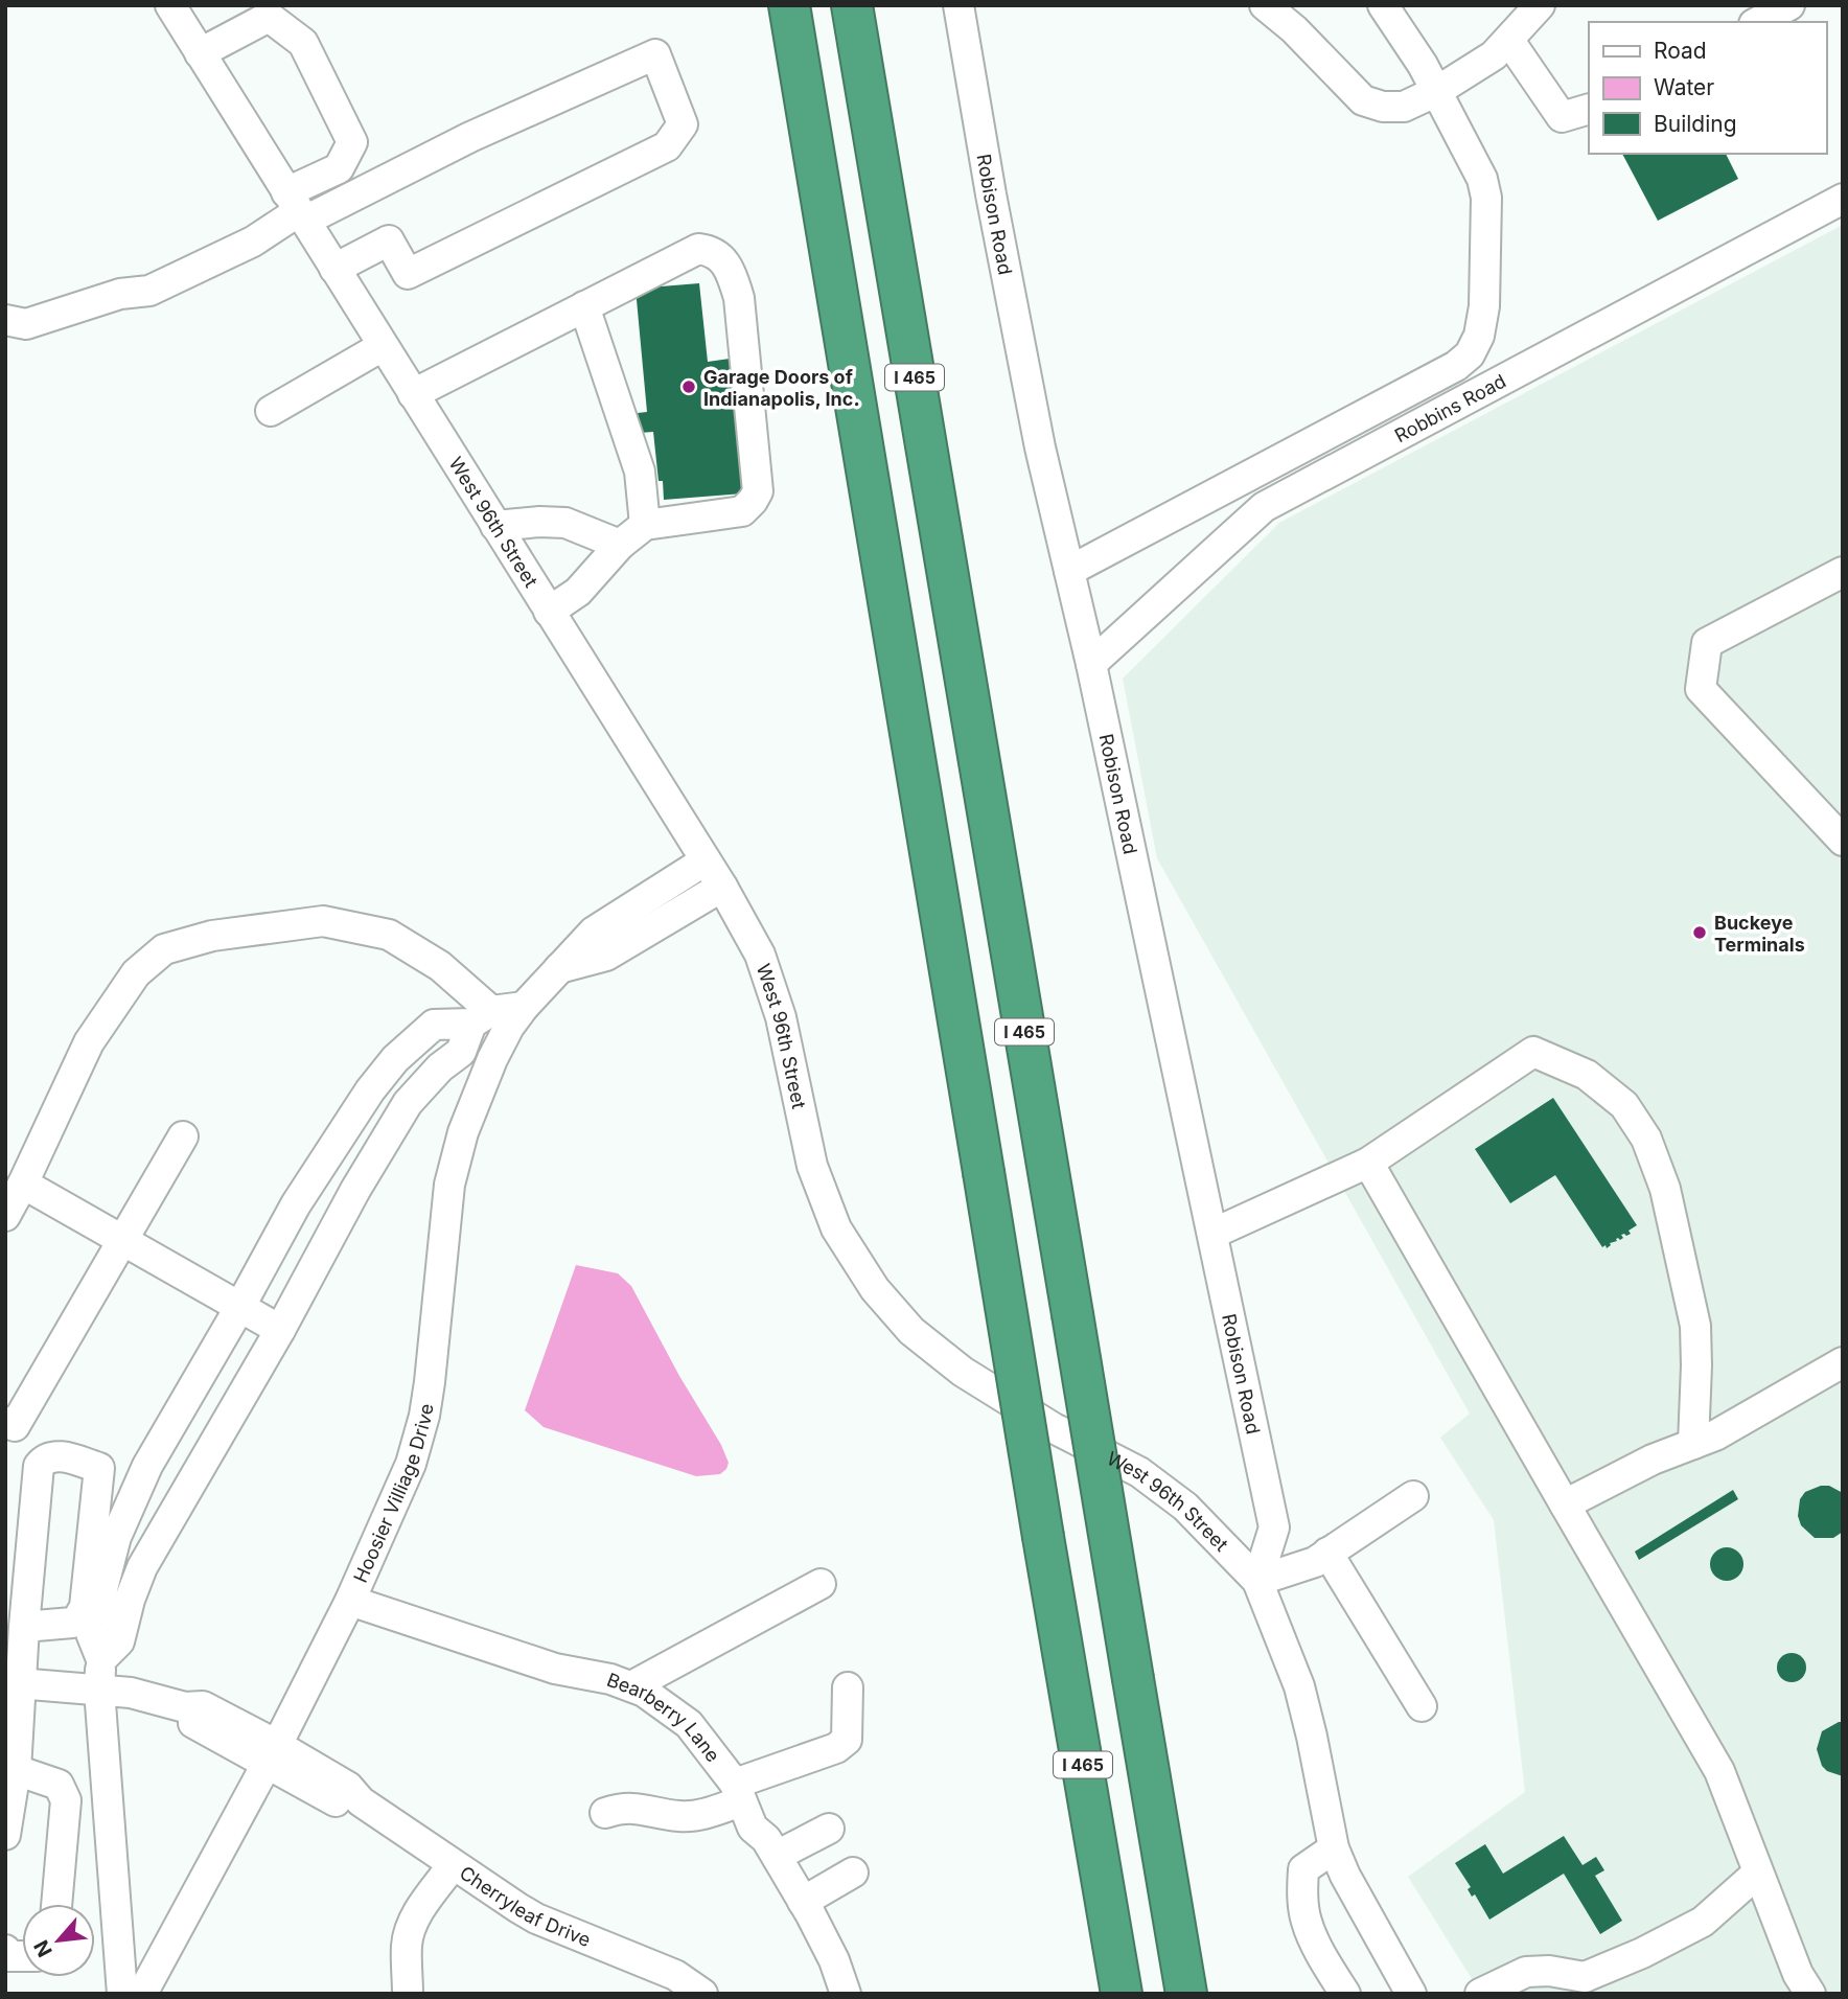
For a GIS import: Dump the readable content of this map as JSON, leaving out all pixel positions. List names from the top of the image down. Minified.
{"streets":{"highway":["I 465"],"street":["Robison Road","Robbins Road","West 96th Street","Hoosier Villiage Drive","Bearberry Lane","Cherryleaf Drive"]},"crossings":[["Robison Road","Robbins Road"],["Robison Road","West 96th Street"],["West 96th Street","Hoosier Villiage Drive"],["Hoosier Villiage Drive","Bearberry Lane"],["Hoosier Villiage Drive","Cherryleaf Drive"]],"places":["Garage Doors of Indianapolis, Inc.","Buckeye Terminals"],"legend":["Road","Water","Building"],"north":"bottom left"}
